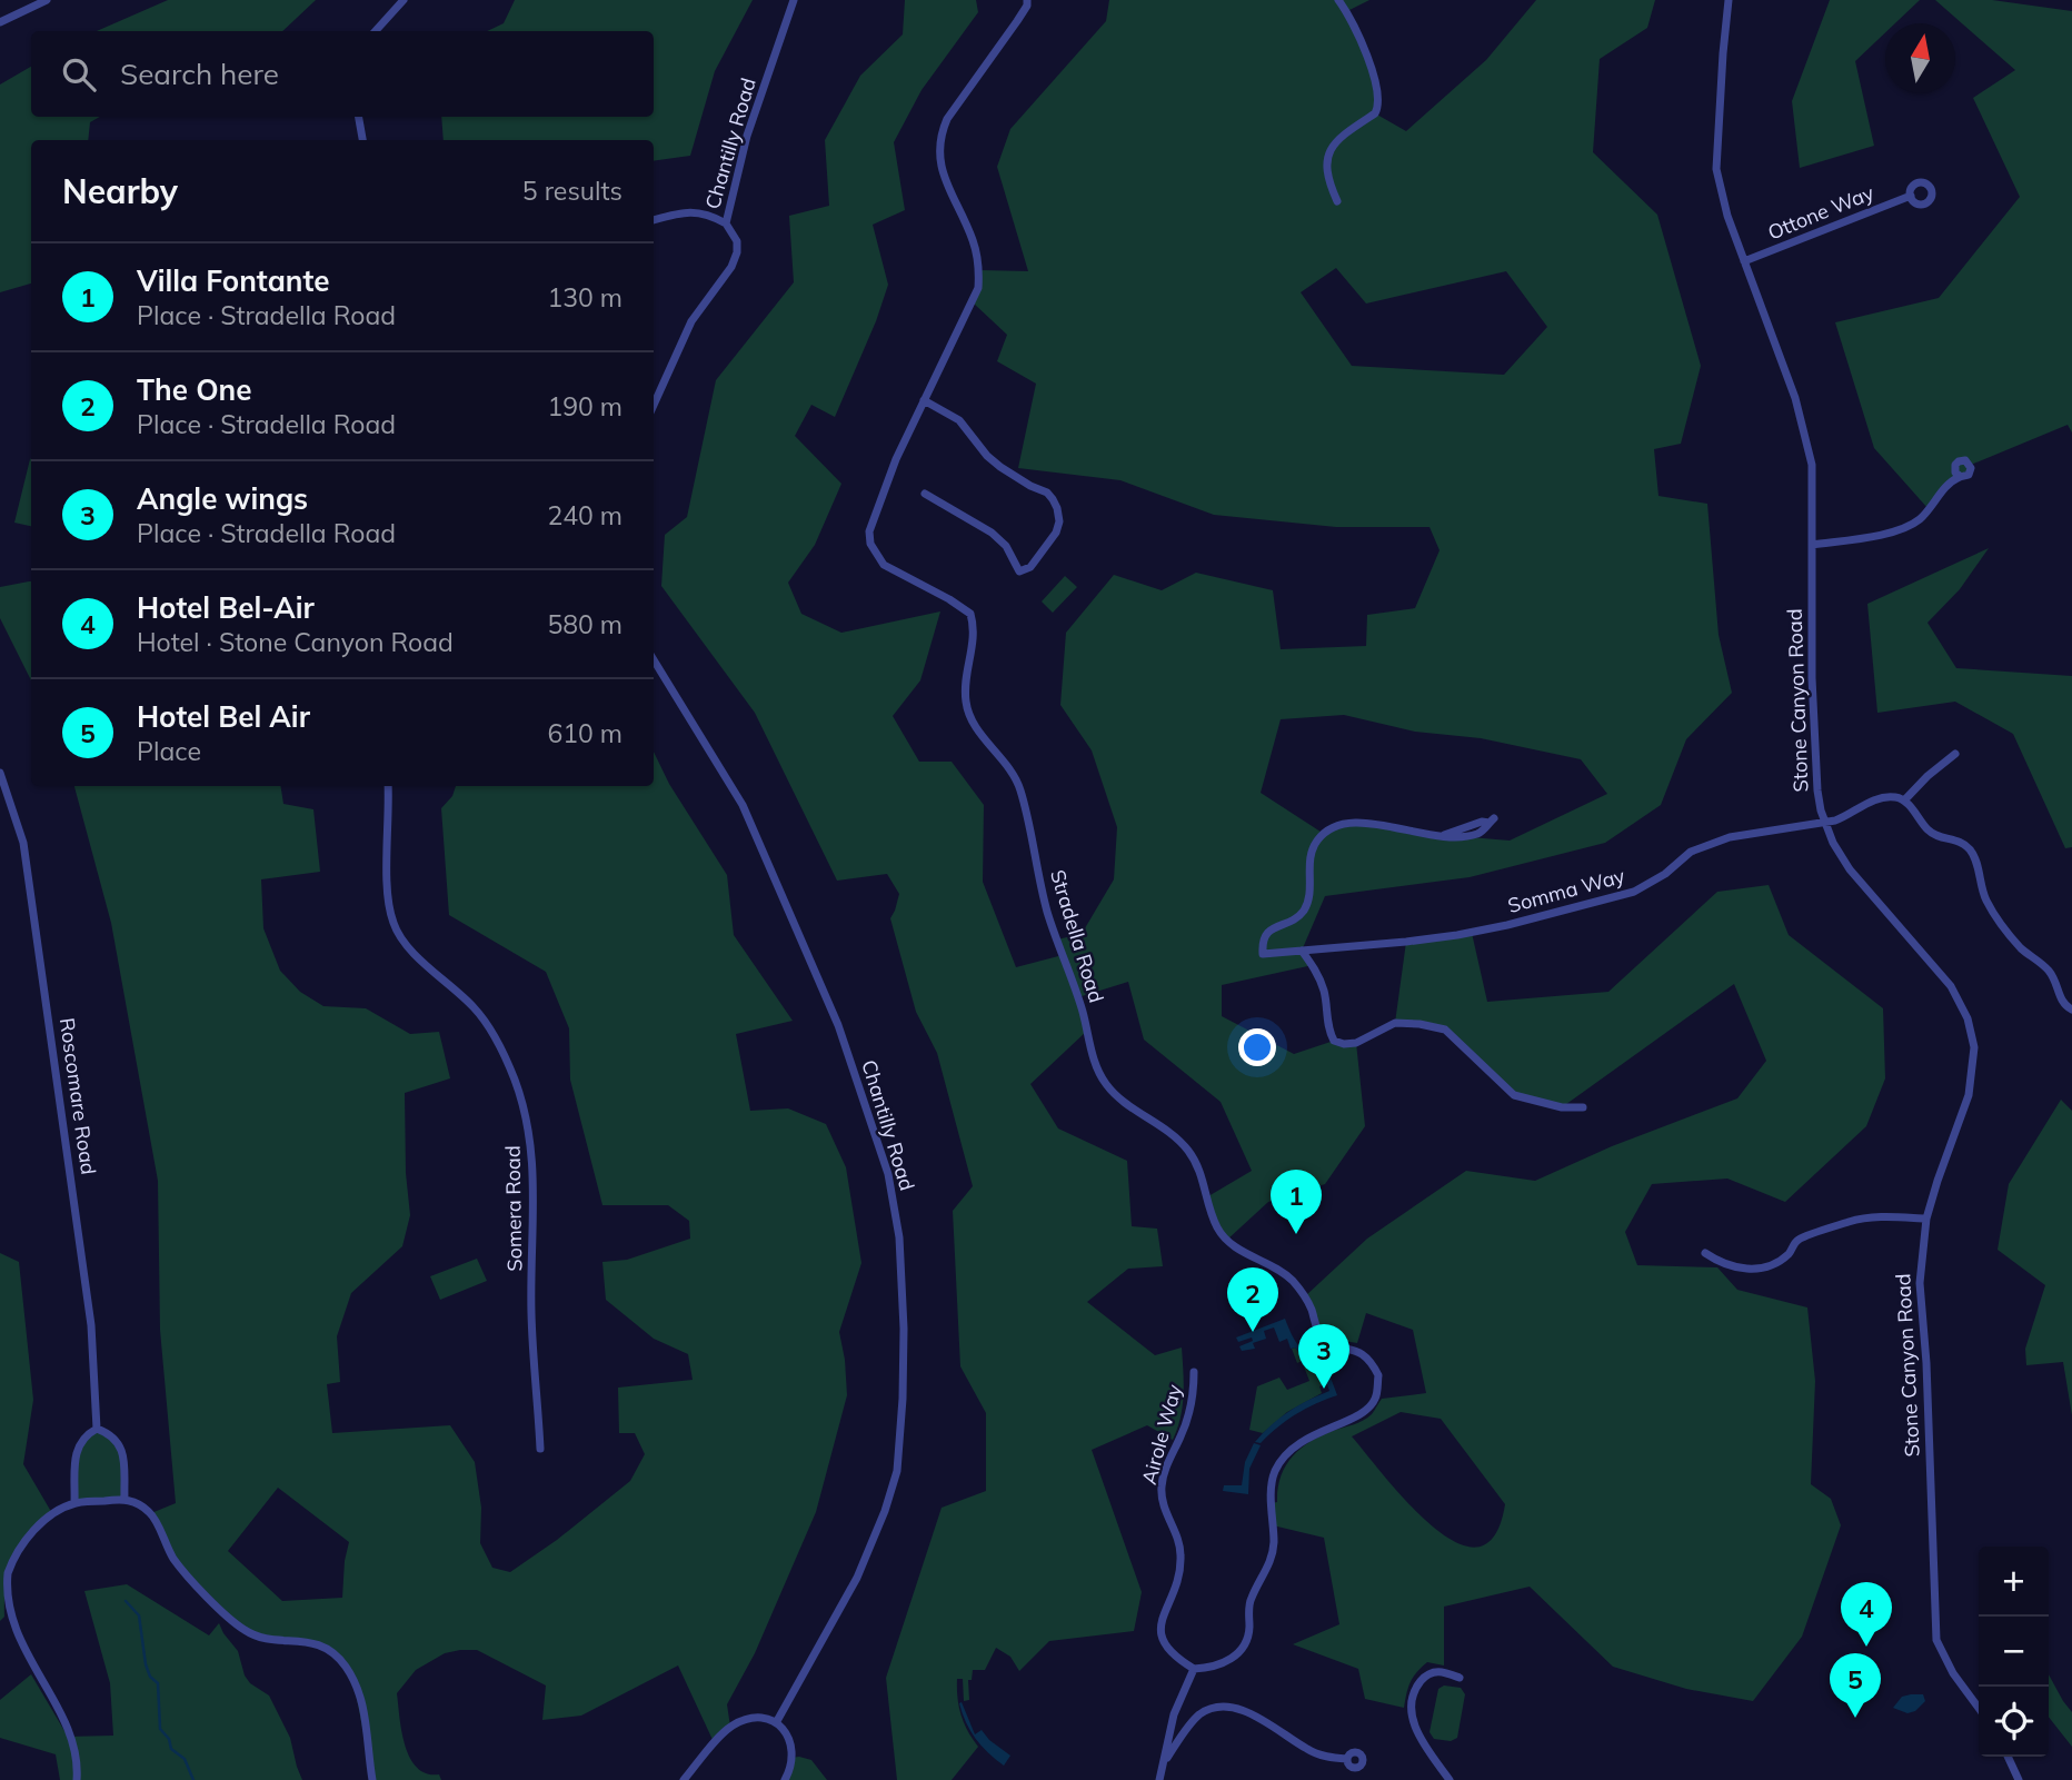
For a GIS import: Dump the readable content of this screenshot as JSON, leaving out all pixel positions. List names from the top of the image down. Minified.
{"streets":{"street":["Chantilly Road","Ottone Way","Stone Canyon Road","Somma Way","Stradella Road","Roscomare Road","Somera Road","Airole Way"]},"crossings":[["Ottone Way","Stone Canyon Road"],["Stone Canyon Road","Somma Way"],["Stradella Road","Airole Way"]],"north":"top","page":{"search":"Search here","heading":["Nearby","5 results"],"list":[{"mark":"1","name":"Villa Fontante","note":"Place · Stradella Road","value":"130 m"},{"mark":"2","name":"The One","note":"Place · Stradella Road","value":"190 m"},{"mark":"3","name":"Angle wings","note":"Place · Stradella Road","value":"240 m"},{"mark":"4","name":"Hotel Bel-Air","note":"Hotel · Stone Canyon Road","value":"580 m"},{"mark":"5","name":"Hotel Bel Air","note":"Place","value":"610 m"}],"pins":["1","2","3","4","5"],"map_buttons":["+","−"]}}
